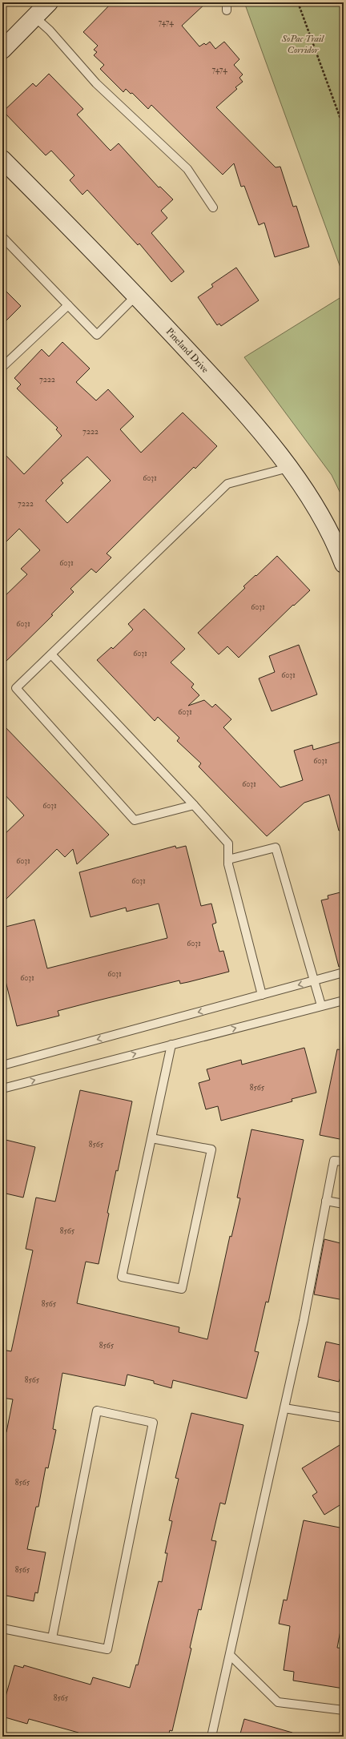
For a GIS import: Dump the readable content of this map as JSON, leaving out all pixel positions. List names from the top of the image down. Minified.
{"streets":{"street":["Pineland Drive"]},"parks":["SoPac Trail Corridor"],"house_numbers":["7474","7474","7222","7222","6031","7222","6031","6031","6031","6031","6031","6031","6031","6031","6031","6031","6031","6031","6031","6031","8565","8565","8565","8565","8565","8565","8565","8565","8565"]}
